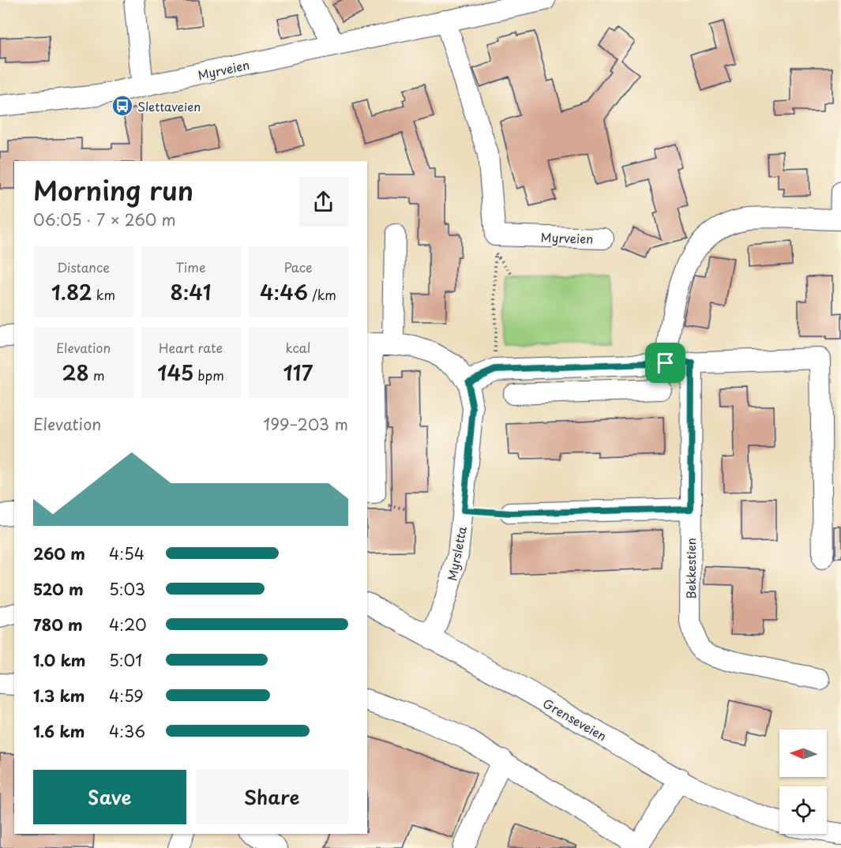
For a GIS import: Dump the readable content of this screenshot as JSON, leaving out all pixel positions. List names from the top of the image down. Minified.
{"streets":{"street":["Myrveien","Myrsletta","Bekkestien","Grenseveien"]},"crossings":[["Myrsletta","Grenseveien"]],"places":{"bus stop":["Slettaveien"]},"north":"left","page":{"heading":["Morning run","06:05 · 7 × 260 m"],"stats":[["Distance","1.82 km"],["Time","8:41"],["Pace","4:46 /km"],["Elevation","28 m"],["Heart rate","145 bpm"],["kcal","117"]],"chart":["Elevation","199–203 m"],"list":[{"name":"260 m","note":"4:54"},{"name":"520 m","note":"5:03"},{"name":"780 m","note":"4:20"},{"name":"1.0 km","note":"5:01"},{"name":"1.3 km","note":"4:59"},{"name":"1.6 km","note":"4:36"}],"buttons":["Save","Share"]}}
